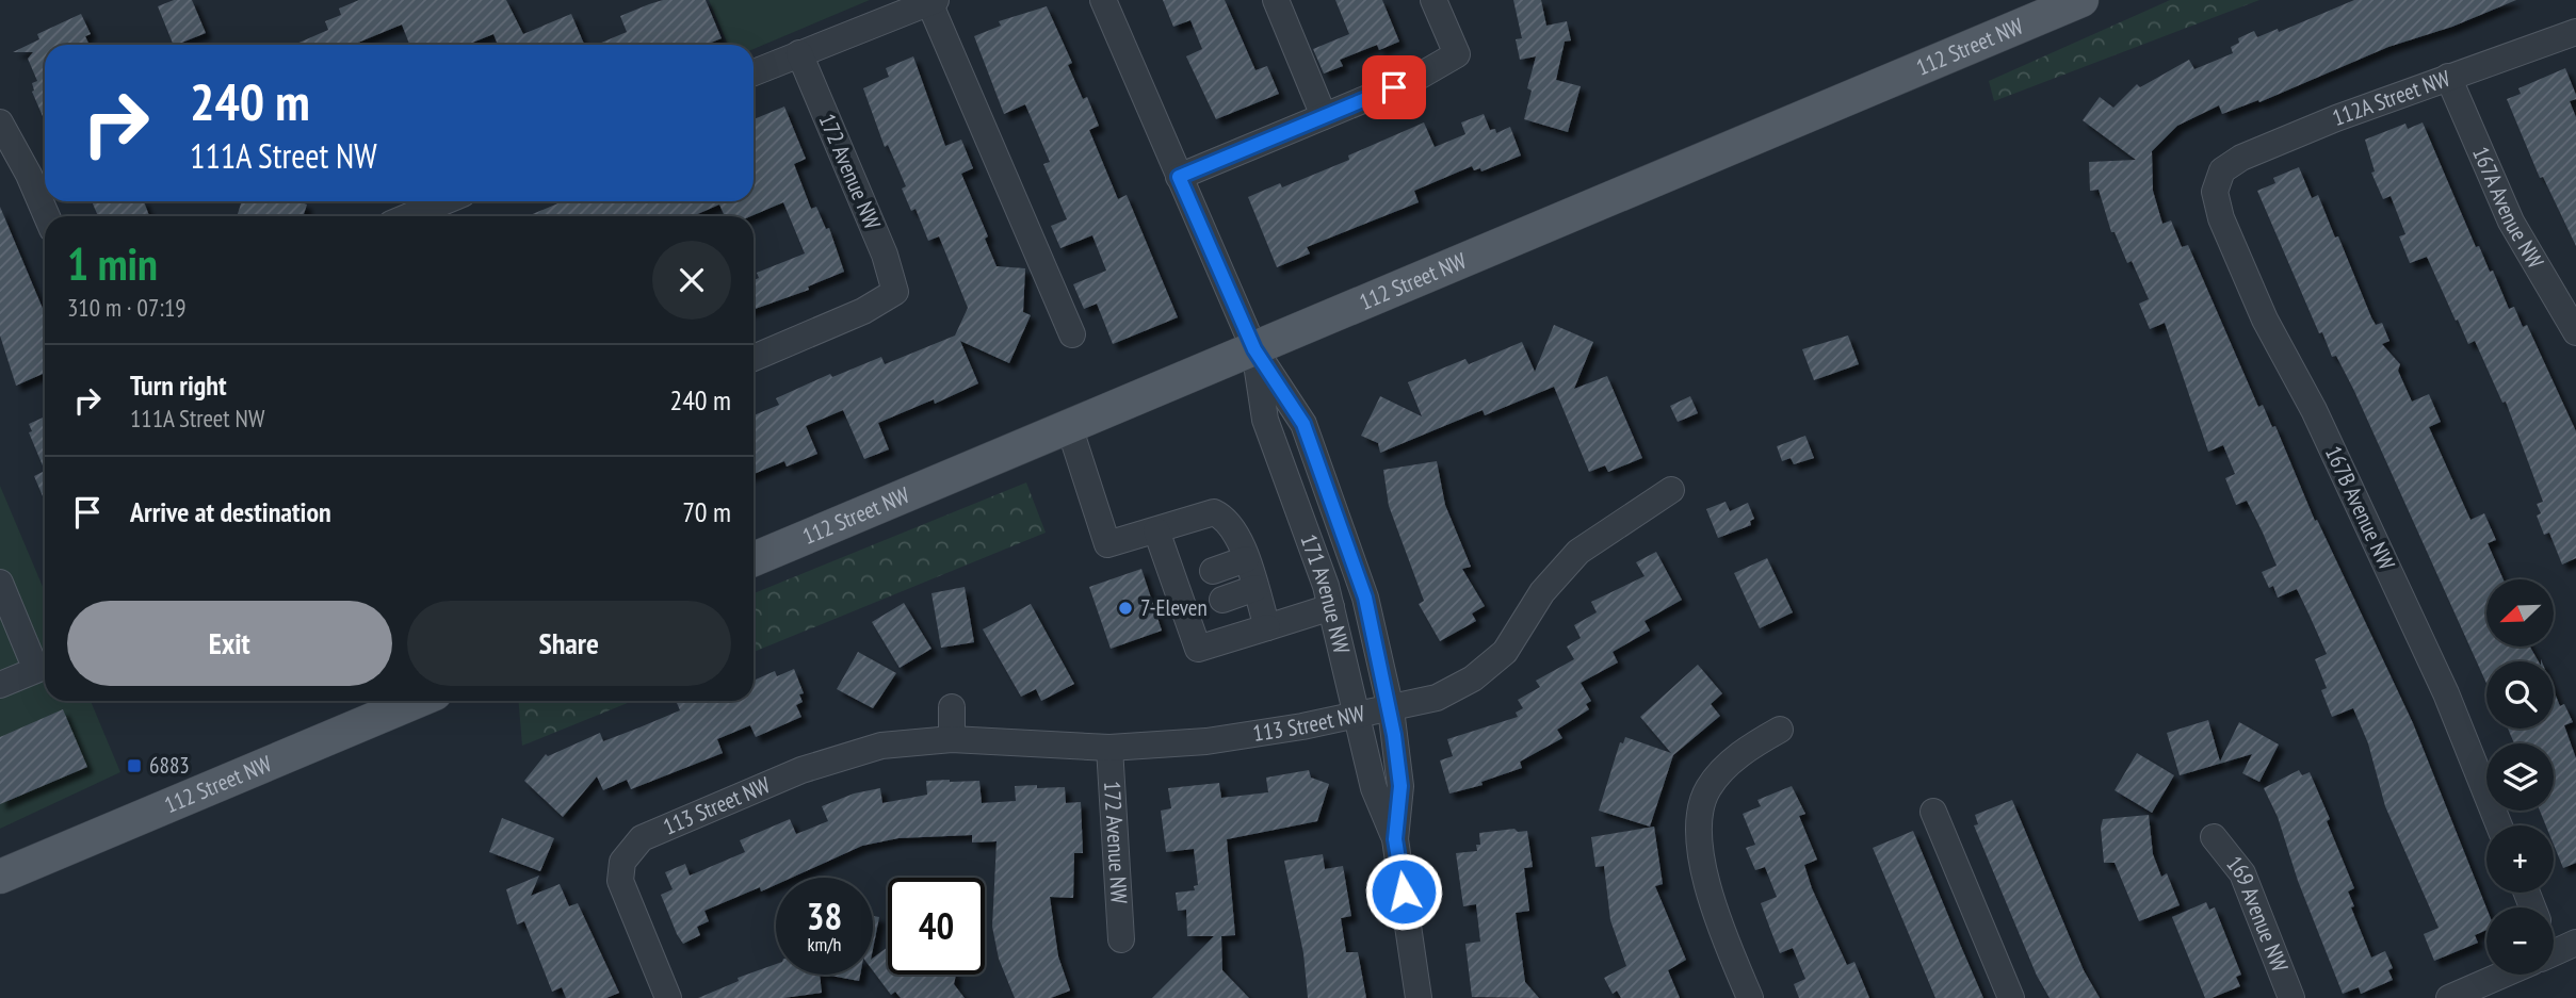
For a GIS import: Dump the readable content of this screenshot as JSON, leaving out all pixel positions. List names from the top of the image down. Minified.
{"streets":{"main road":["112 Street NW"],"street":["112A Street NW","172 Avenue NW","167A Avenue NW","167B Avenue NW","171 Avenue NW","113 Street NW","169 Avenue NW"]},"crossings":[["112 Street NW","171 Avenue NW"],["112A Street NW","167A Avenue NW"],["112A Street NW","167B Avenue NW"],["172 Avenue NW","113 Street NW"],["171 Avenue NW","113 Street NW"]],"places":{"other":["7-Eleven"],"transit":["6883"]},"north":"bottom left","page":{"turn":["240 m","111A Street NW"],"heading":["1 min","310 m · 07:19"],"list":[{"name":"Turn right","note":"111A Street NW","value":"240 m"},{"name":"Arrive at destination","value":"70 m"}],"map_buttons":["+","−"],"buttons":["Exit","Share"],"speed":"38 km/h","limit":"40"}}
